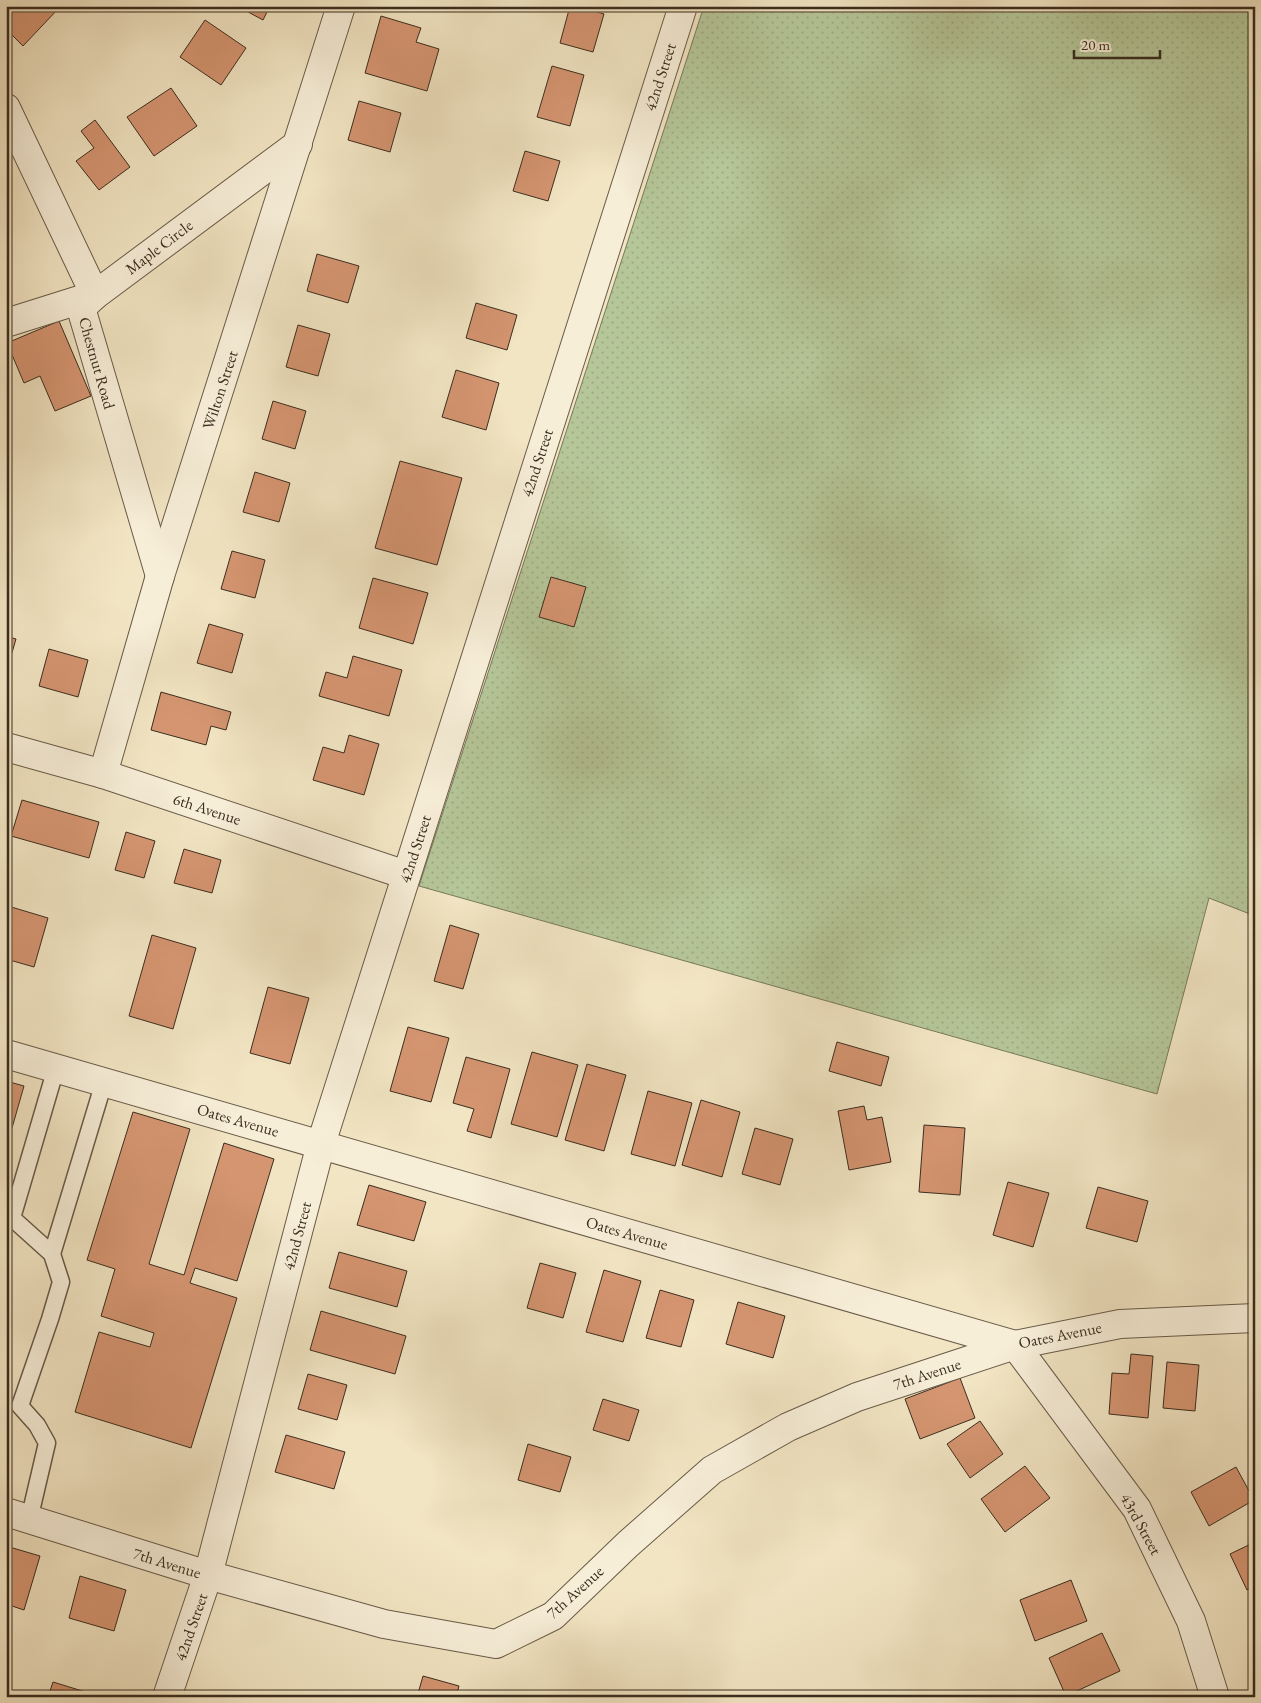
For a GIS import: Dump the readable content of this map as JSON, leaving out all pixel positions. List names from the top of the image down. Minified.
{"streets":{"street":["42nd Street","Maple Circle","Chestnut Road","Wilton Street","6th Avenue","Oates Avenue","7th Avenue","43rd Street"]},"crossings":[["42nd Street","6th Avenue"],["42nd Street","Oates Avenue"],["42nd Street","7th Avenue"],["Maple Circle","Chestnut Road"],["Maple Circle","Wilton Street"],["Chestnut Road","Wilton Street"],["Wilton Street","6th Avenue"],["Oates Avenue","7th Avenue"],["Oates Avenue","43rd Street"],["7th Avenue","43rd Street"]],"scale_bar":"20 m"}
